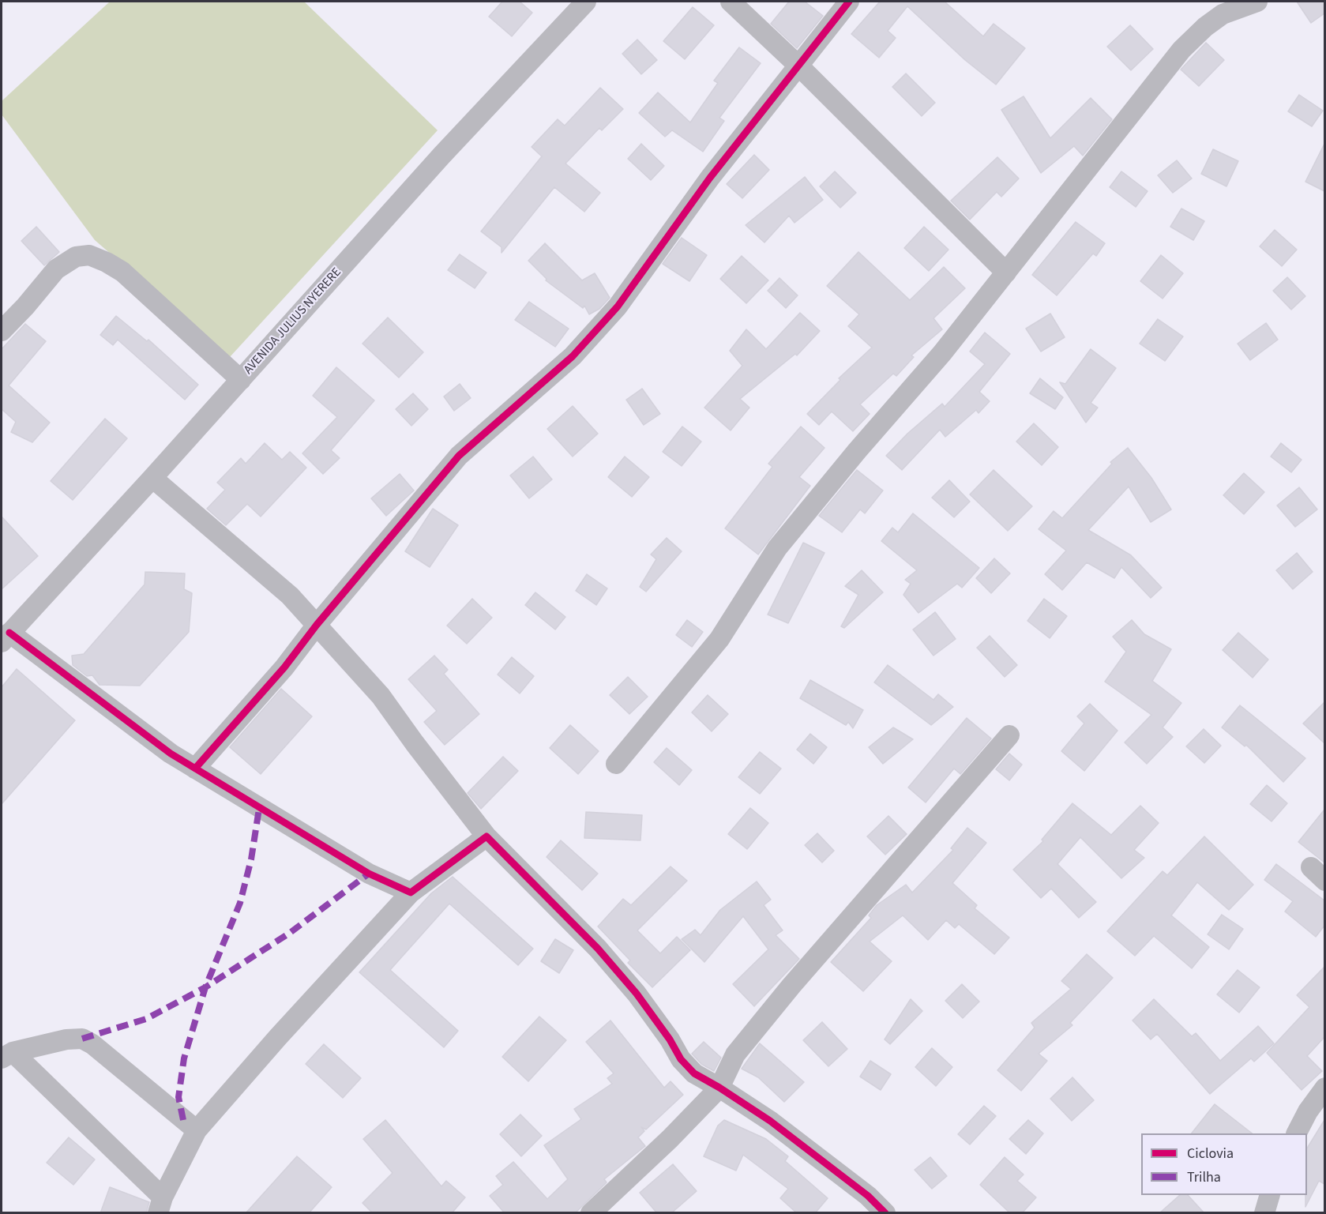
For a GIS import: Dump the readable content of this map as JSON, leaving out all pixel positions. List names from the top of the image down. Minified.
{"streets":{"street":["AVENIDA JULIUS NYERERE"]},"legend":["Ciclovia","Trilha"]}
